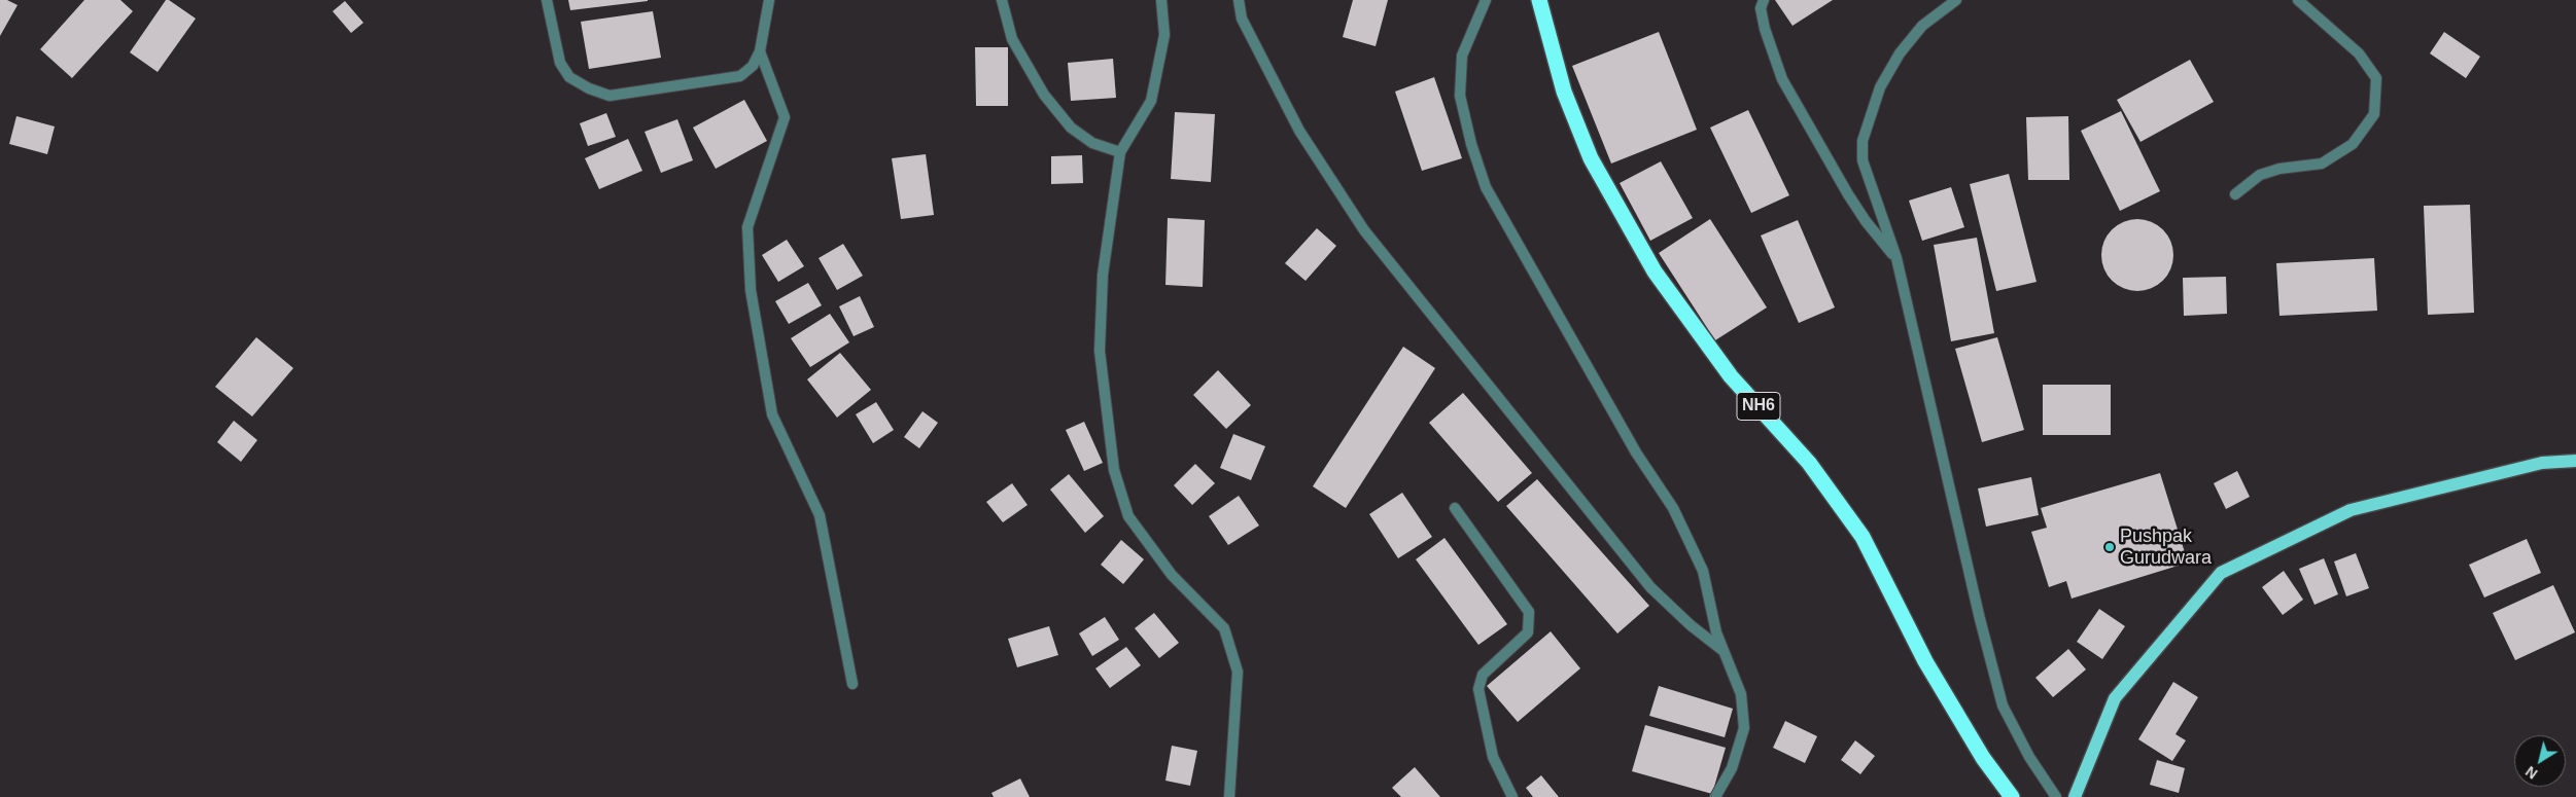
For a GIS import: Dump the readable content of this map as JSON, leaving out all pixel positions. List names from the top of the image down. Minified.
{"streets":{"highway":["NH6"]},"places":["Pushpak Gurudwara"],"north":"bottom left"}
